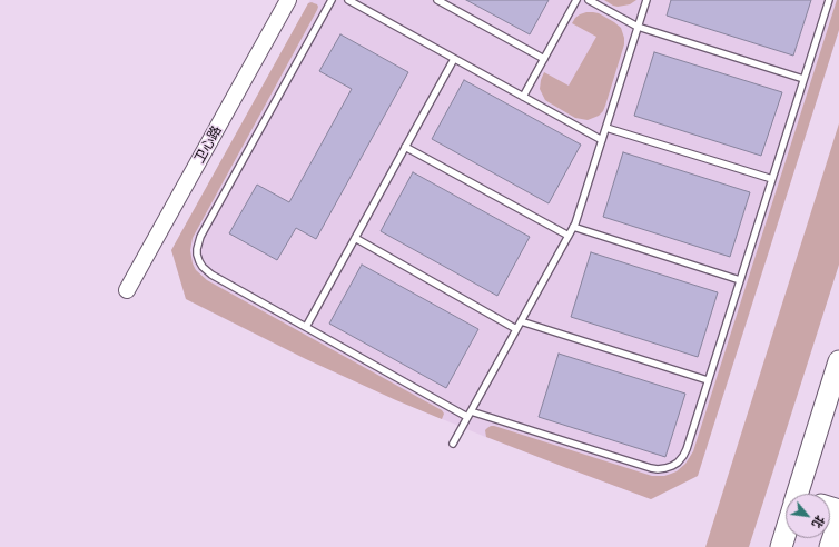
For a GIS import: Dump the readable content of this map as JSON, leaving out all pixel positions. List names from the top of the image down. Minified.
{"streets":{"street":["卫心路"]},"north":"bottom right"}
